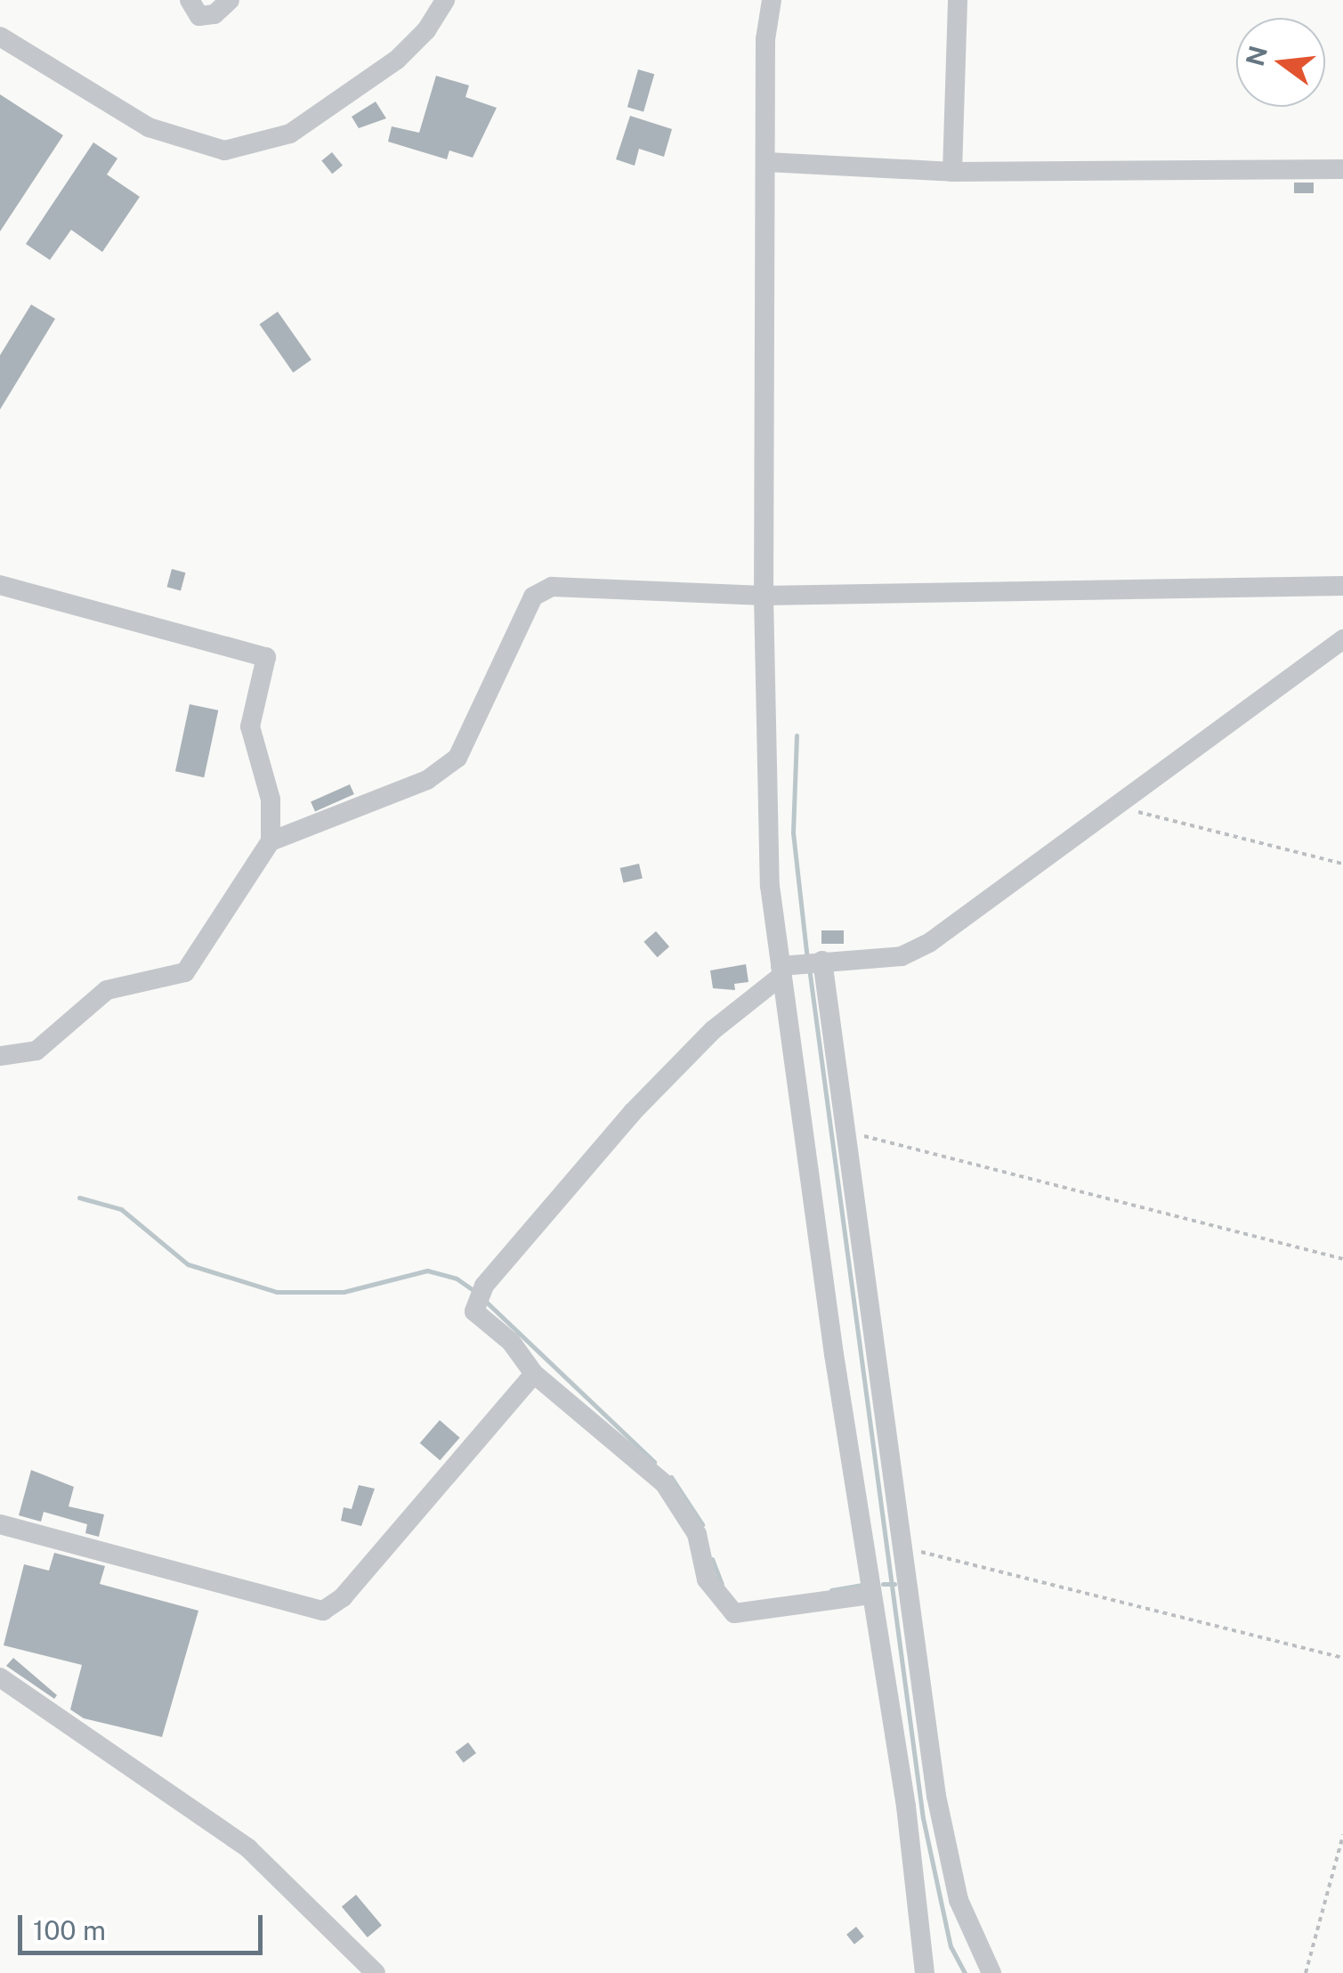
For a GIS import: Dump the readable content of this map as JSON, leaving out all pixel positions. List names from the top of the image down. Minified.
{"scale_bar":"100 m","north":"left"}
